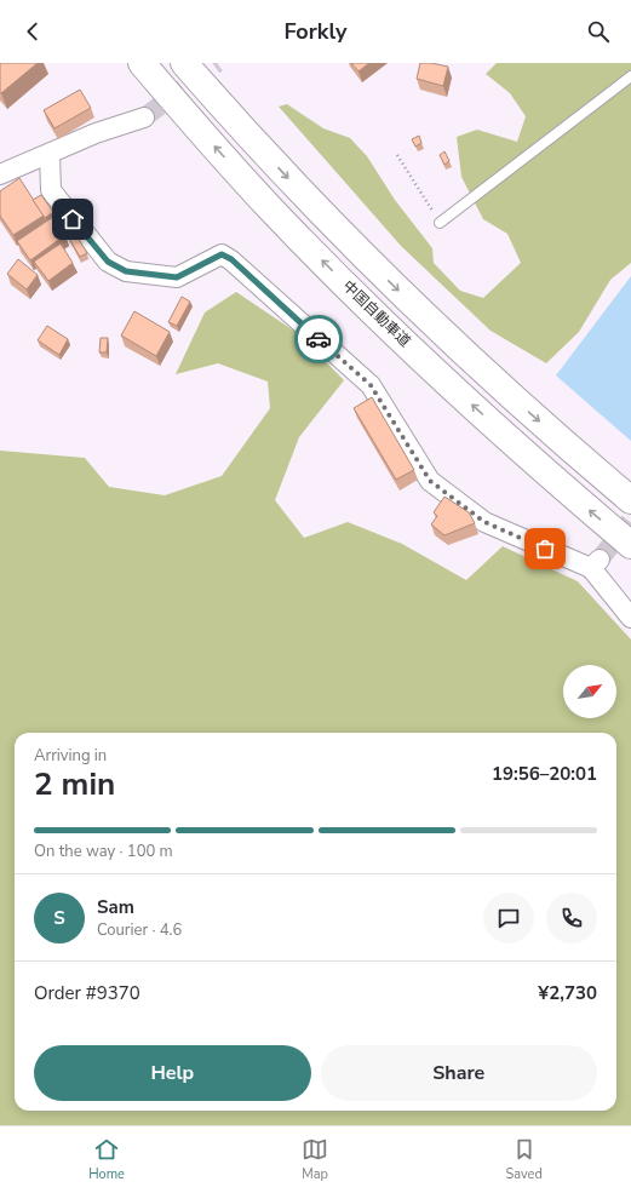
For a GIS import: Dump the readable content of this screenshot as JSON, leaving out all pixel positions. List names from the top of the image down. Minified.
{"streets":{"highway":["中国自動車道"]},"north":"top right","page":{"header":"Forkly","heading":["2 min","Arriving in","19:56–20:01"],"panel":["Sam","Courier · 4.6","Order #9370","¥2,730"],"bar":"On the way · 100 m","round":"S","buttons":["Help","Share"],"tabs":["Home","Map","Saved"]}}
